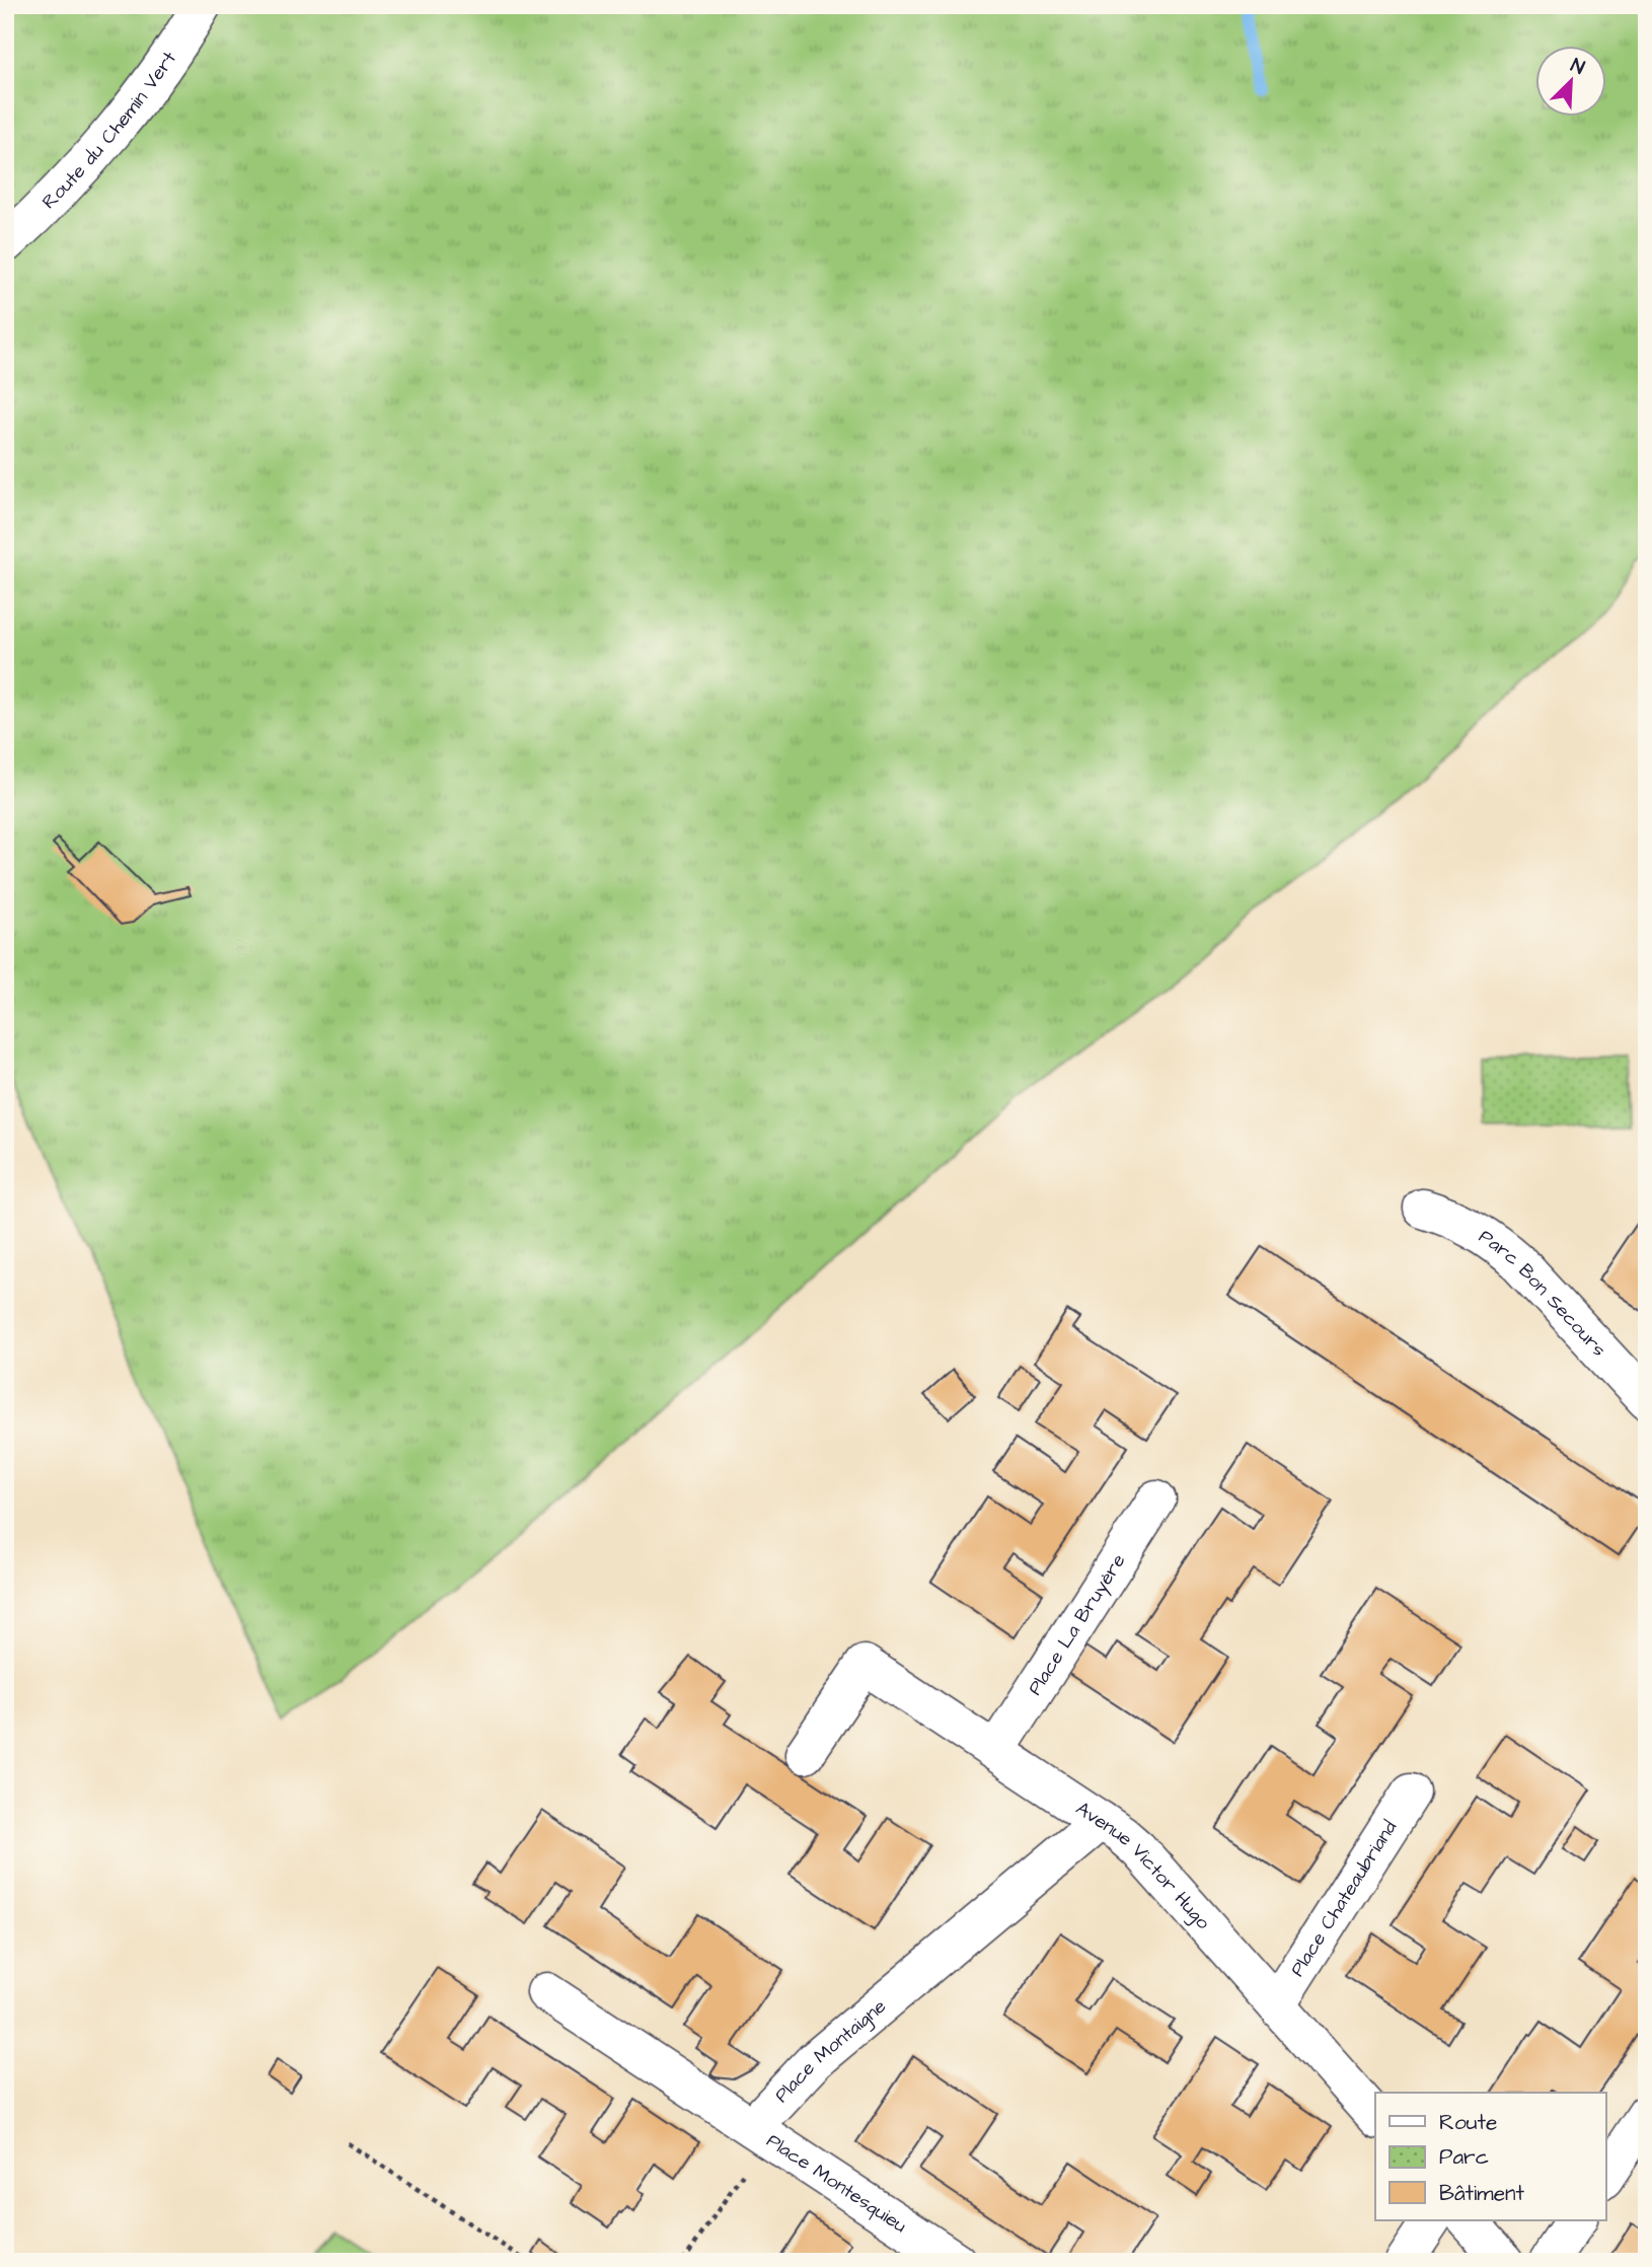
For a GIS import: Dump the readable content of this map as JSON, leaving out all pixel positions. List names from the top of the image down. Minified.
{"streets":{"street":["Route du Chemin Vert","Parc Bon Secours","Place La Bruyère","Avenue Victor Hugo","Place Chateaubriand","Place Montaigne","Place Montesquieu"]},"crossings":[["Place La Bruyère","Avenue Victor Hugo"],["Avenue Victor Hugo","Place Chateaubriand"],["Avenue Victor Hugo","Place Montaigne"],["Place Montaigne","Place Montesquieu"]],"legend":["Route","Parc","Bâtiment"],"north":"top right"}
